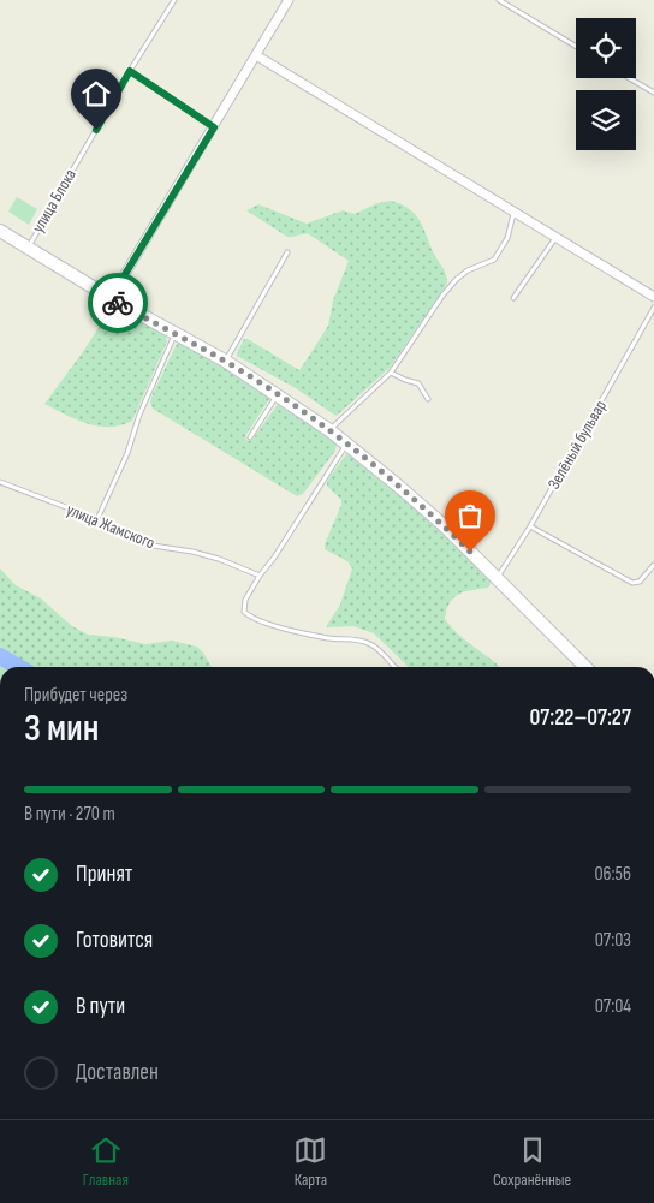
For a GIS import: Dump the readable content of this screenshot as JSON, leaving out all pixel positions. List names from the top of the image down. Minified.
{"streets":{"lane":["улица Блока","Зелёный бульвар","улица Жамского"]},"page":{"heading":["3 мин","Прибудет через","07:22–07:27"],"bar":"В пути · 270 m","list":[["Принят","06:56"],["Готовится","07:03"],["В пути","07:04"],"Доставлен"],"tabs":["Главная","Карта","Сохранённые"]}}
